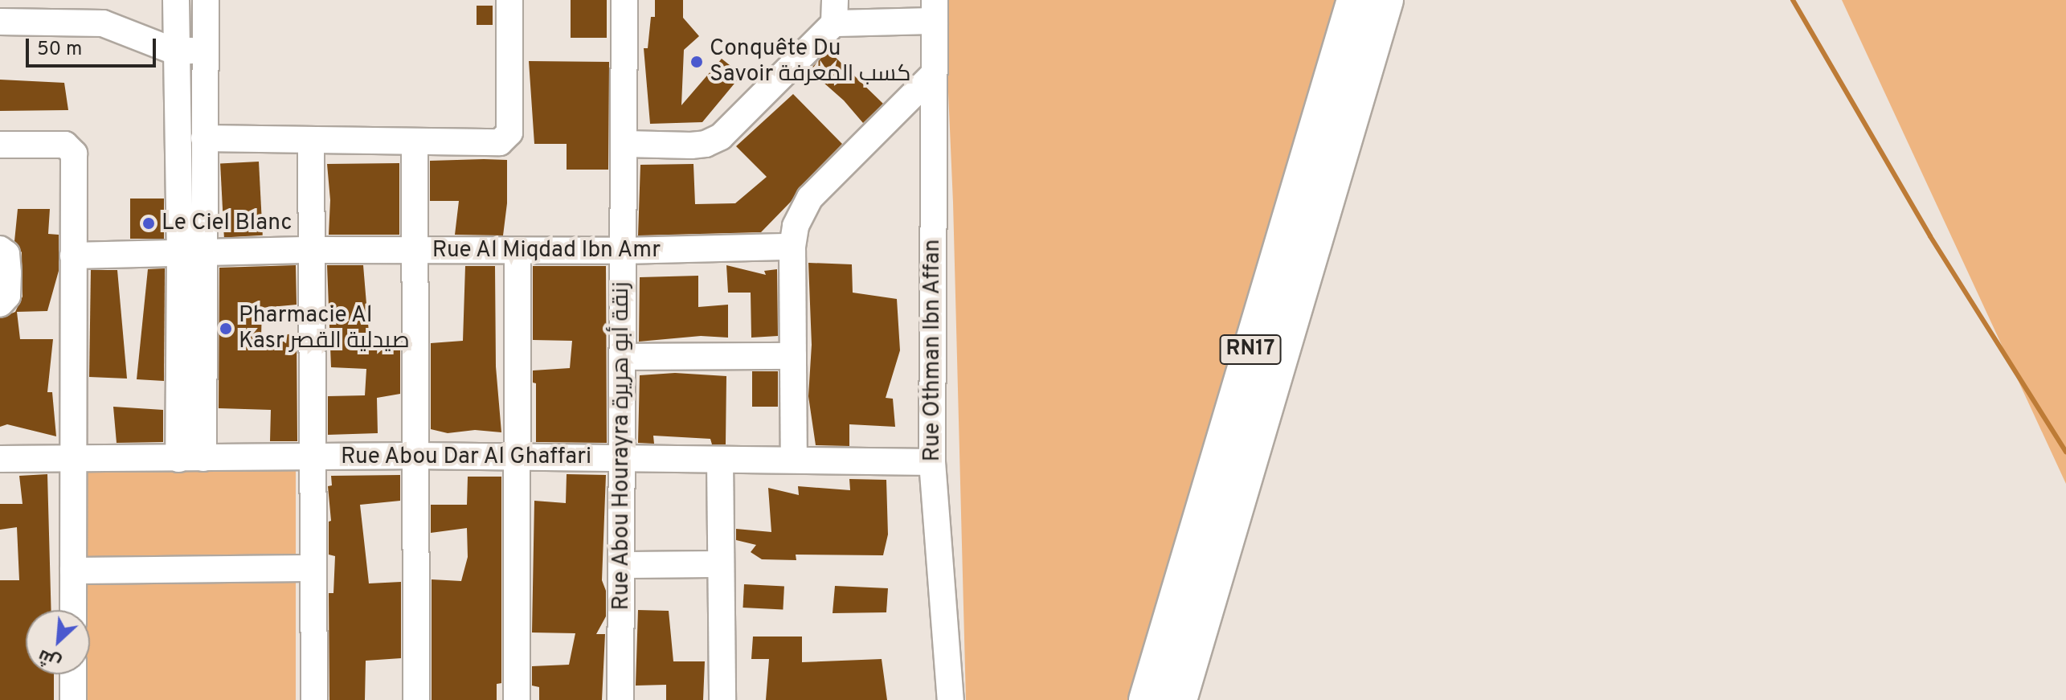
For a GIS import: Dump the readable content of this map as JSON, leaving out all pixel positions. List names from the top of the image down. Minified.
{"streets":{"highway":["RN17"],"street":["Rue Al Miqdad Ibn Amr","Rue Othman Ibn Affan","Rue Abou Hourayra زنقة أبو هريرة","Rue Abou Dar Al Ghaffari"]},"crossings":[["Rue Al Miqdad Ibn Amr","Rue Abou Hourayra زنقة أبو هريرة"],["Rue Othman Ibn Affan","Rue Abou Dar Al Ghaffari"],["Rue Abou Hourayra زنقة أبو هريرة","Rue Abou Dar Al Ghaffari"]],"places":["Conquête Du Savoir كسب المعرفة","Le Ciel Blanc","Pharmacie Al Kasr صيدلية القصر"],"scale_bar":"50 m","north":"bottom left"}
